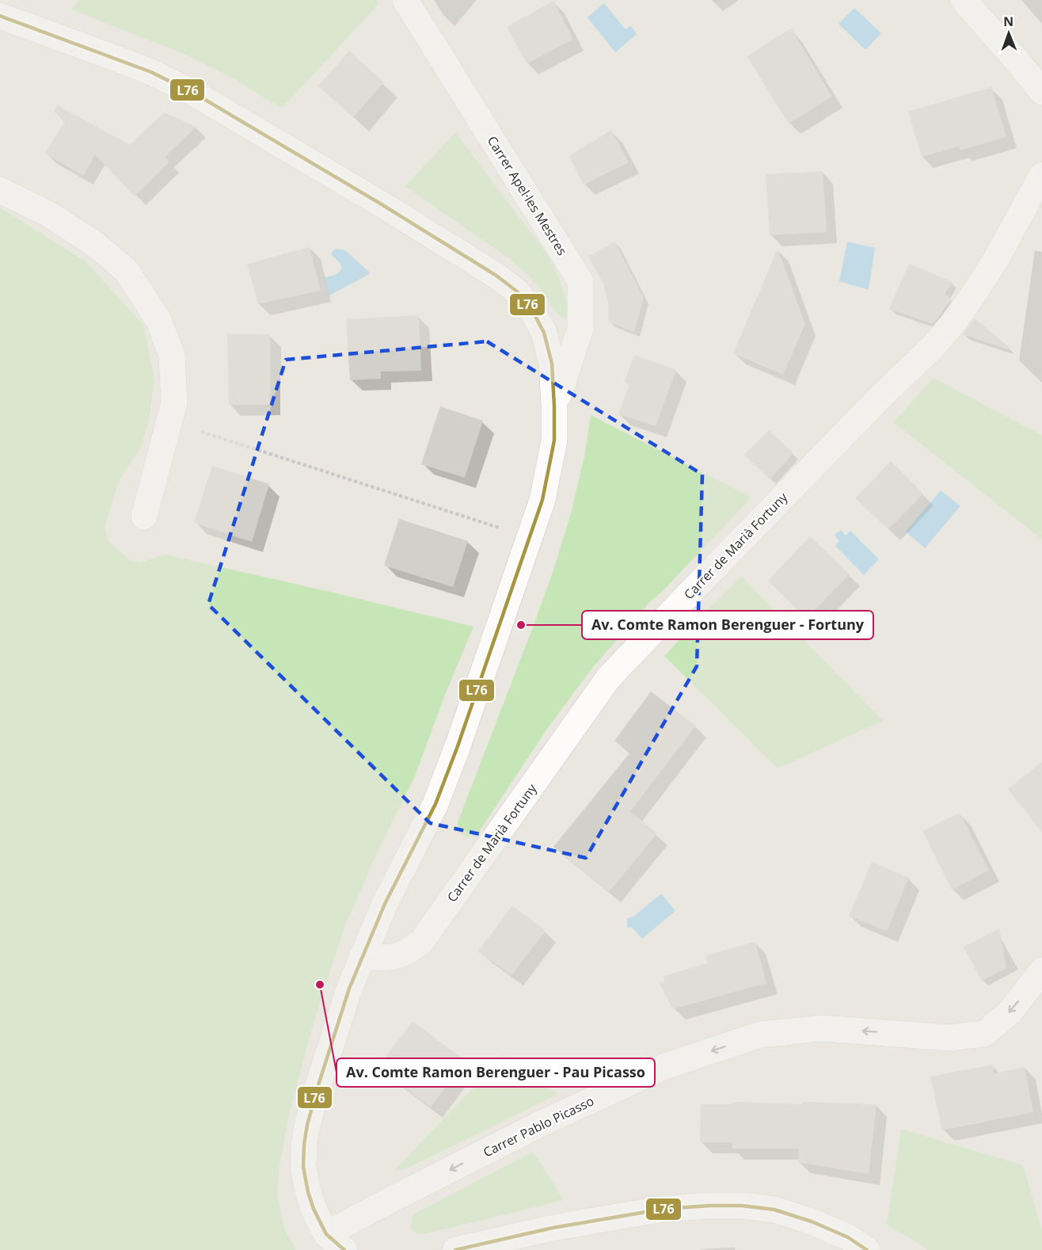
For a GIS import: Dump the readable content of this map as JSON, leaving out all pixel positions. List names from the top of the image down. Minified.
{"streets":{"street":["Carrer Apel·les Mestres","Carrer de Marià Fortuny","Carrer Pablo Picasso"]},"places":["Av. Comte Ramon Berenguer - Fortuny","Av. Comte Ramon Berenguer - Pau Picasso"],"lines":["transit line L76"],"north":"top"}
